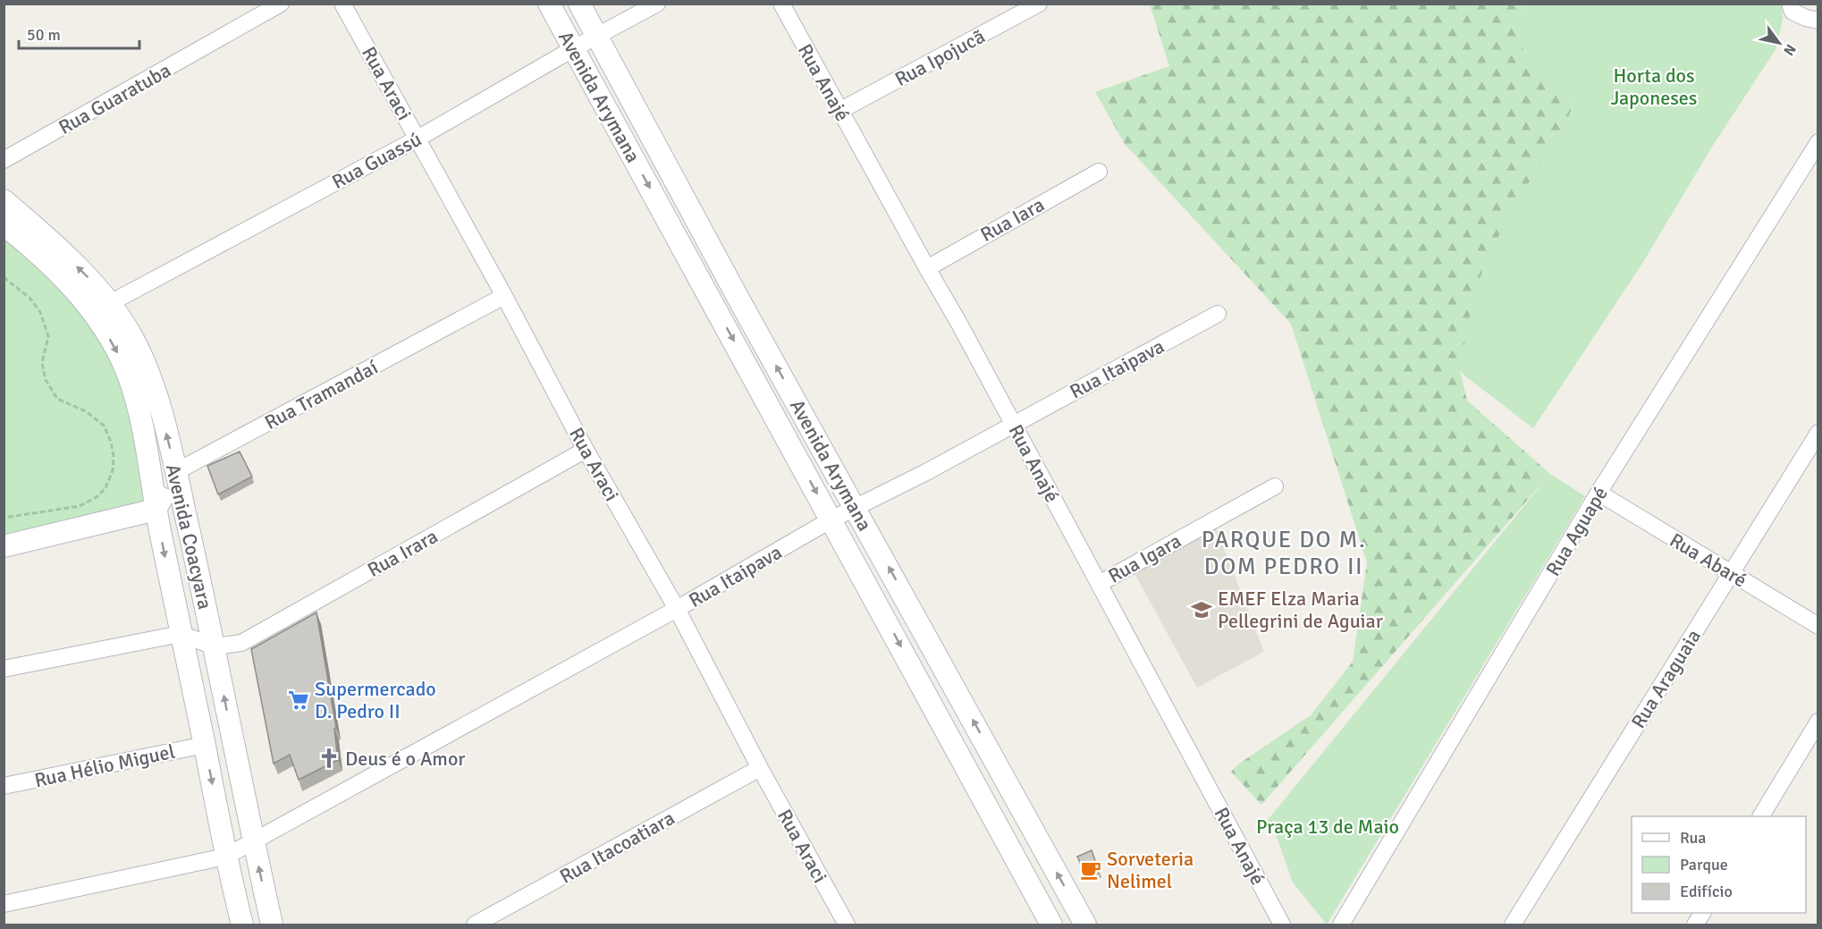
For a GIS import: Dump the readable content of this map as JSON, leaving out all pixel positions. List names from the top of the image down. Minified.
{"streets":{"main road":["Avenida Arymana","Avenida Coacyara"],"street":["Rua Ipojucã","Rua Anajé","Rua Araci","Rua Guaratuba","Rua Guassú","Rua Iara","Rua Itaipava","Rua Tramandaí","Rua Aguapé","Rua Irara","Rua Igara","Rua Abaré","Rua Araguaia","Rua Hélio Miguel","Rua Itacoatiara"]},"crossings":[["Rua Ipojucã","Rua Anajé"],["Rua Anajé","Rua Iara"],["Rua Anajé","Rua Itaipava"],["Rua Anajé","Rua Igara"],["Rua Araci","Rua Guassú"],["Rua Araci","Rua Itaipava"],["Rua Araci","Rua Tramandaí"],["Rua Araci","Rua Irara"],["Rua Araci","Rua Itacoatiara"],["Avenida Arymana","Rua Guassú"],["Avenida Arymana","Rua Itaipava"],["Rua Guassú","Avenida Coacyara"],["Rua Itaipava","Avenida Coacyara"],["Rua Tramandaí","Avenida Coacyara"],["Rua Aguapé","Rua Abaré"],["Avenida Coacyara","Rua Irara"],["Avenida Coacyara","Rua Hélio Miguel"],["Rua Abaré","Rua Araguaia"]],"districts":["PARQUE DO M. DOM PEDRO II"],"parks":["Horta dos Japoneses","Praça 13 de Maio"],"places":{"school or university":["EMEF Elza Maria Pellegrini de Aguiar"],"supermarket":["Supermercado D. Pedro II"],"church":["Deus é o Amor"],"cafe":["Sorveteria Nelimel"]},"legend":["Rua","Parque","Edifício"],"scale_bar":"50 m","north":"bottom right"}
